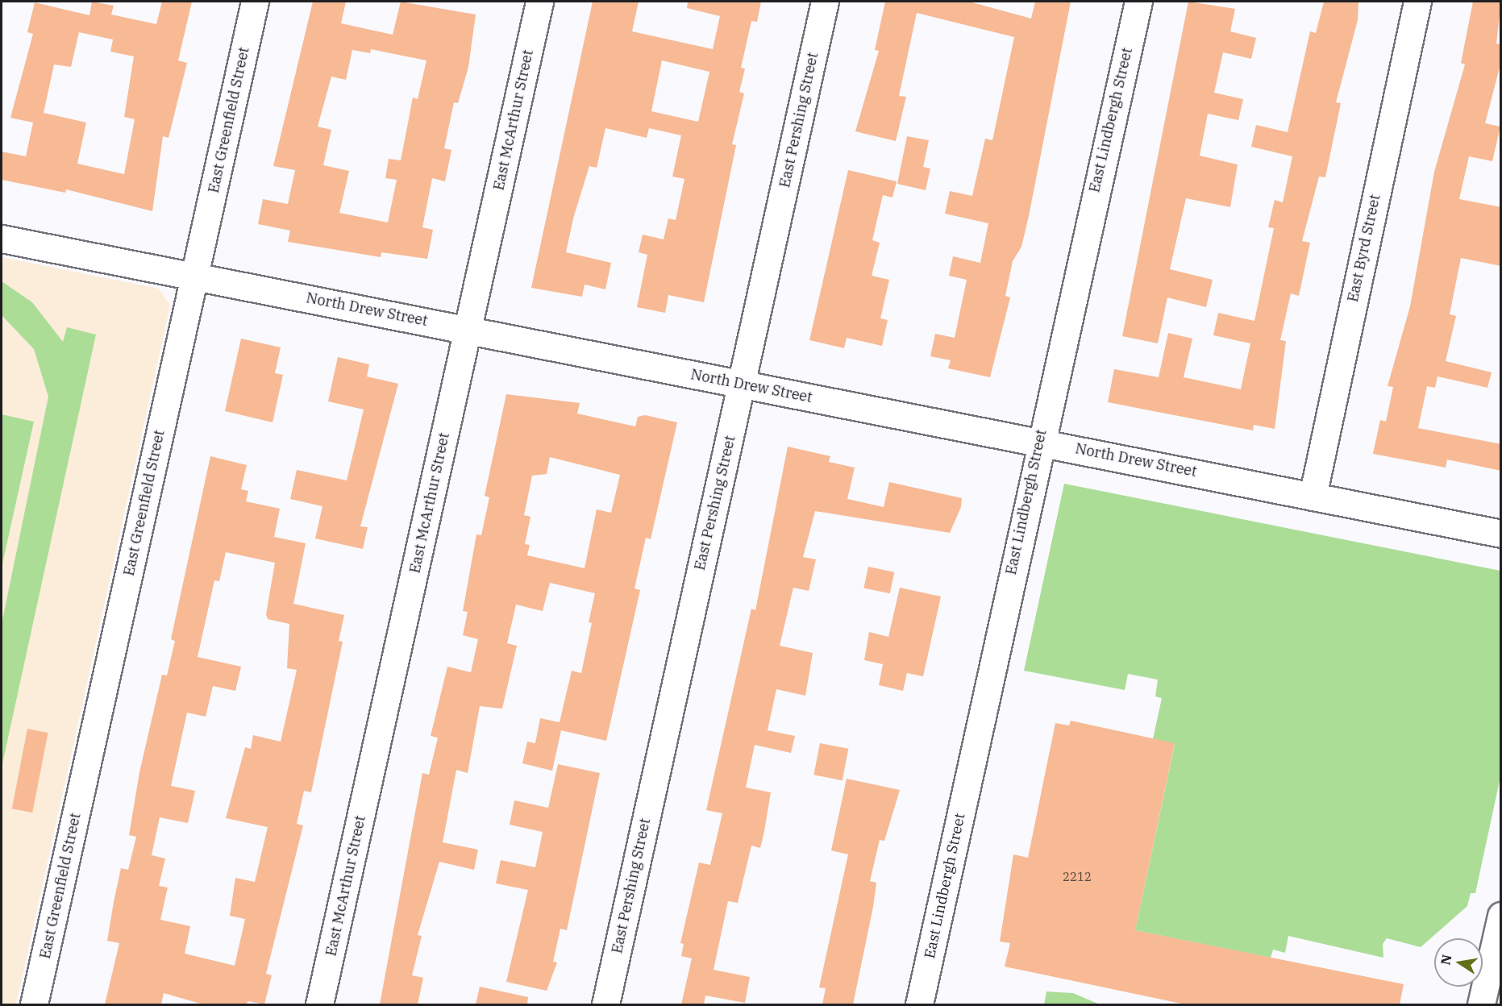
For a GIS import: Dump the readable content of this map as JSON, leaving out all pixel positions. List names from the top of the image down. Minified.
{"streets":{"street":["East Greenfield Street","East McArthur Street","East Pershing Street","East Lindbergh Street","East Byrd Street","North Drew Street"]},"crossings":[["East Greenfield Street","North Drew Street"],["East McArthur Street","North Drew Street"],["East Pershing Street","North Drew Street"],["East Lindbergh Street","North Drew Street"],["East Byrd Street","North Drew Street"]],"house_numbers":["2212"],"north":"left"}
